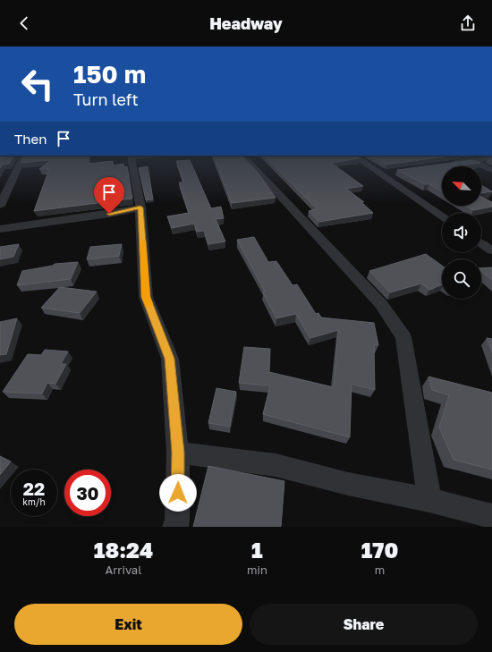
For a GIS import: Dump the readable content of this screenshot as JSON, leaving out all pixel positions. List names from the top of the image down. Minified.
{"north":"top left","page":{"header":"Headway","turn":["150 m","Turn left"],"then":"Then","speed":"22 km/h","limit":"30","eta":["18:24","Arrival","1","min","170","m"],"buttons":["Exit","Share"]}}
